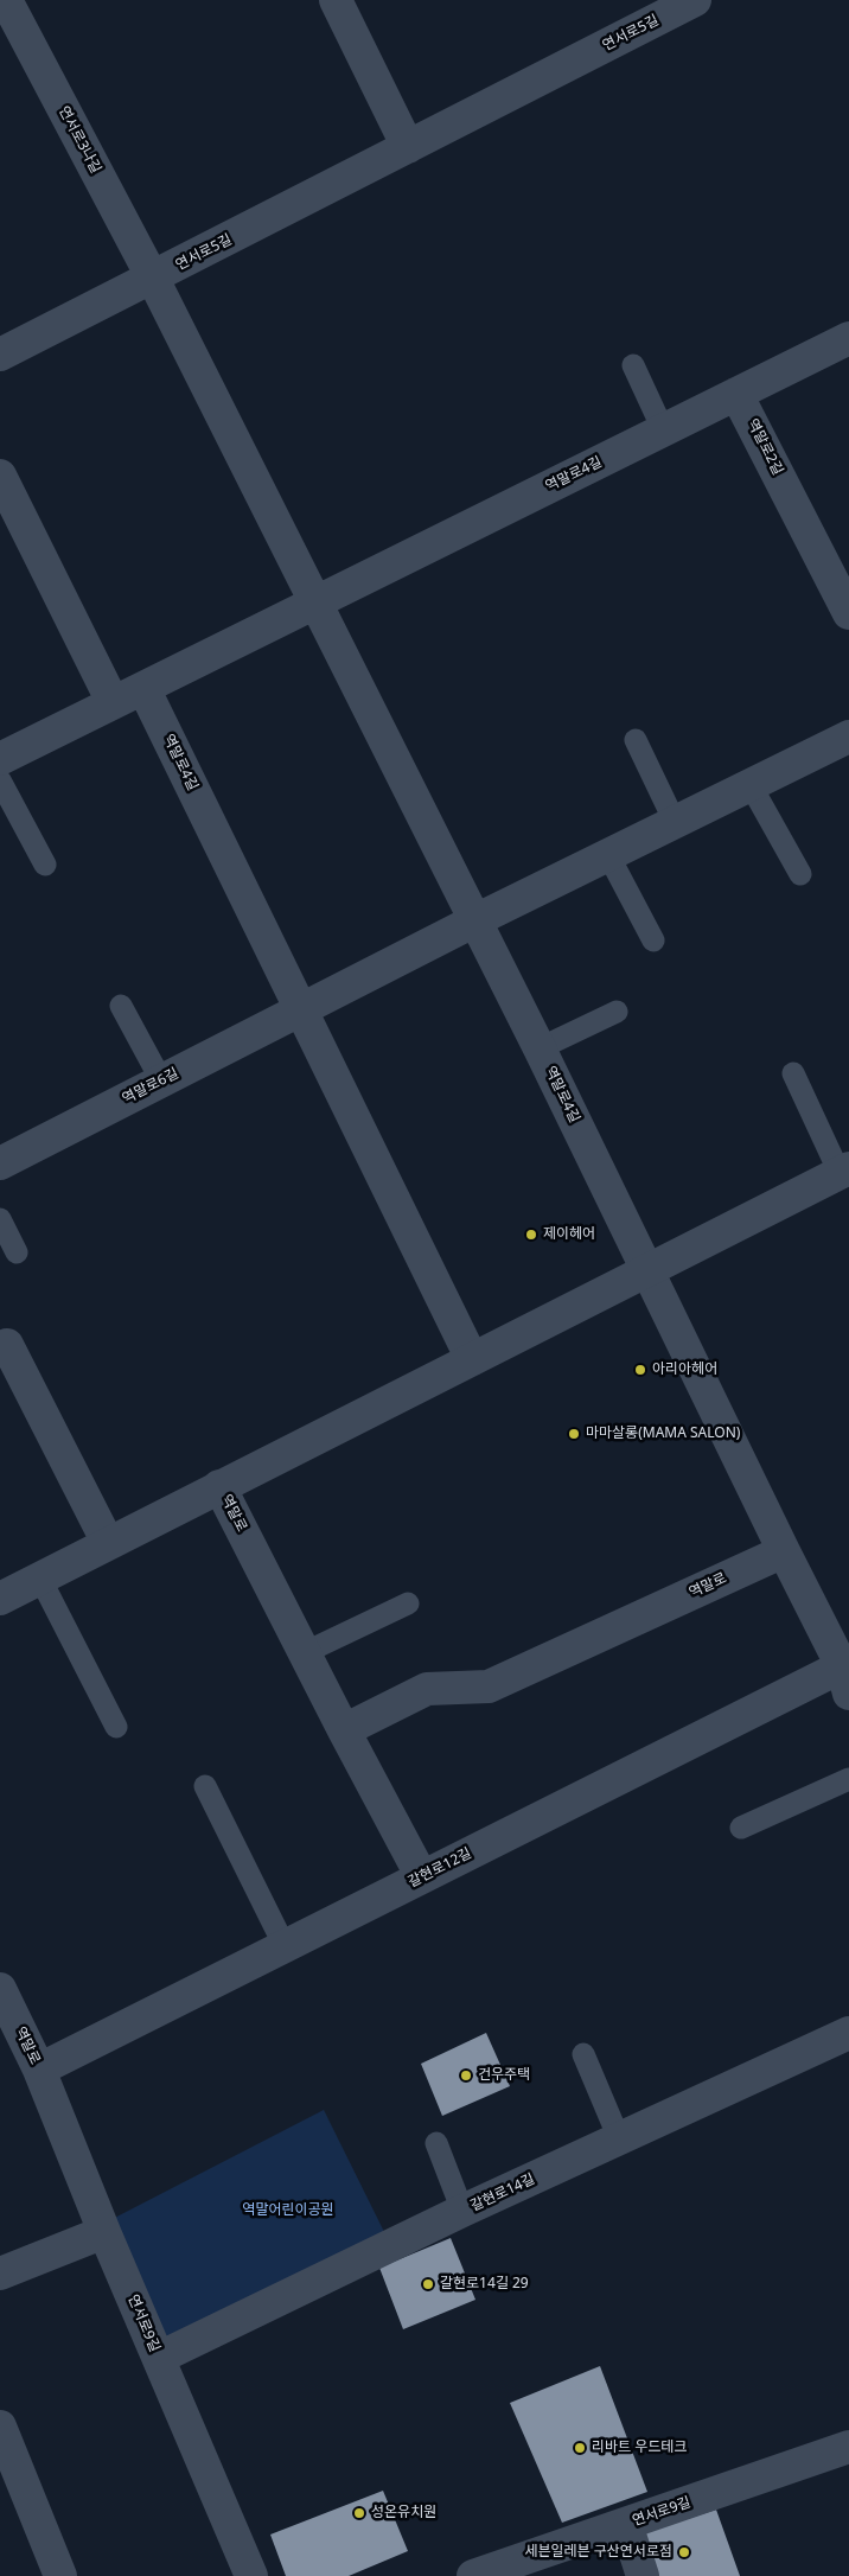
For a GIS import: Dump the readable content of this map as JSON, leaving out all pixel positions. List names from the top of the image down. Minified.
{"streets":{"street":["연서로5길","연서로3나길","역말로2길","역말로4길","역말로6길","역말로","갈현로12길","갈현로14길","연서로9길"]},"crossings":[["연서로5길","연서로3나길"],["연서로5길","역말로4길"],["연서로3나길","역말로4길"],["역말로2길","역말로4길"],["역말로4길","역말로6길"],["역말로4길","역말로"],["역말로","갈현로12길"],["역말로","연서로9길"],["갈현로12길","연서로9길"],["갈현로14길","연서로9길"]],"parks":["역말어린이공원"],"places":["제이헤어","아리아헤어","마마살롱(MAMA SALON)","건우주택","갈현로14길 29","리바트 우드테크","성온유치원","세븐일레븐 구산연서로점"]}
